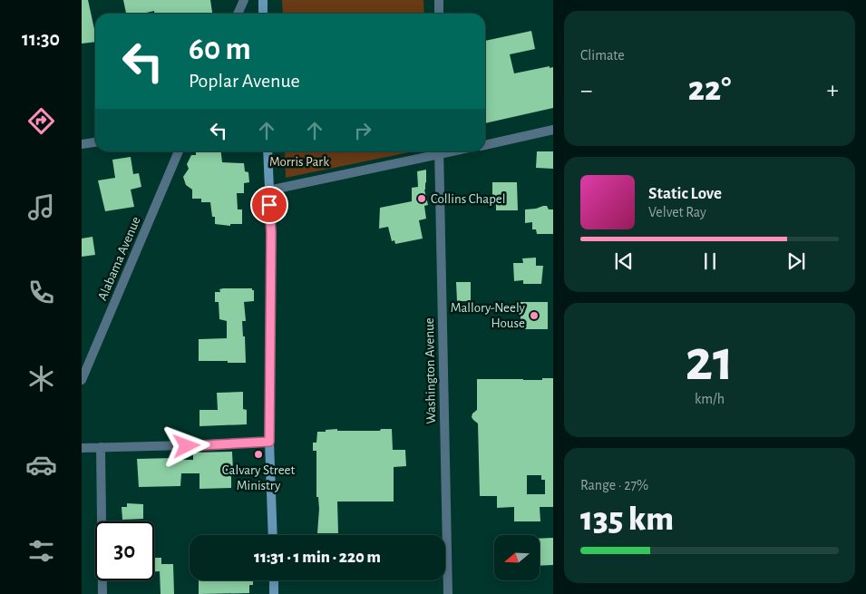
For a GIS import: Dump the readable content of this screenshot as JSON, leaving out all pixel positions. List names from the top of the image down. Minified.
{"streets":{"street":["Alabama Avenue","Washington Avenue"]},"parks":["Morris Park"],"places":["Collins Chapel","Mallory-Neely House","Calvary Street Ministry"],"north":"left","page":{"tabs":"11:30","tile":["Climate",["21","km/h"],["Range · 27%","135 km"]],"turn":["60 m","Poplar Avenue"],"heat":["−","22°","+"],"song":["Static Love","Velvet Ray"],"limit":"30","trip":"11:31 · 1 min · 220 m"}}
